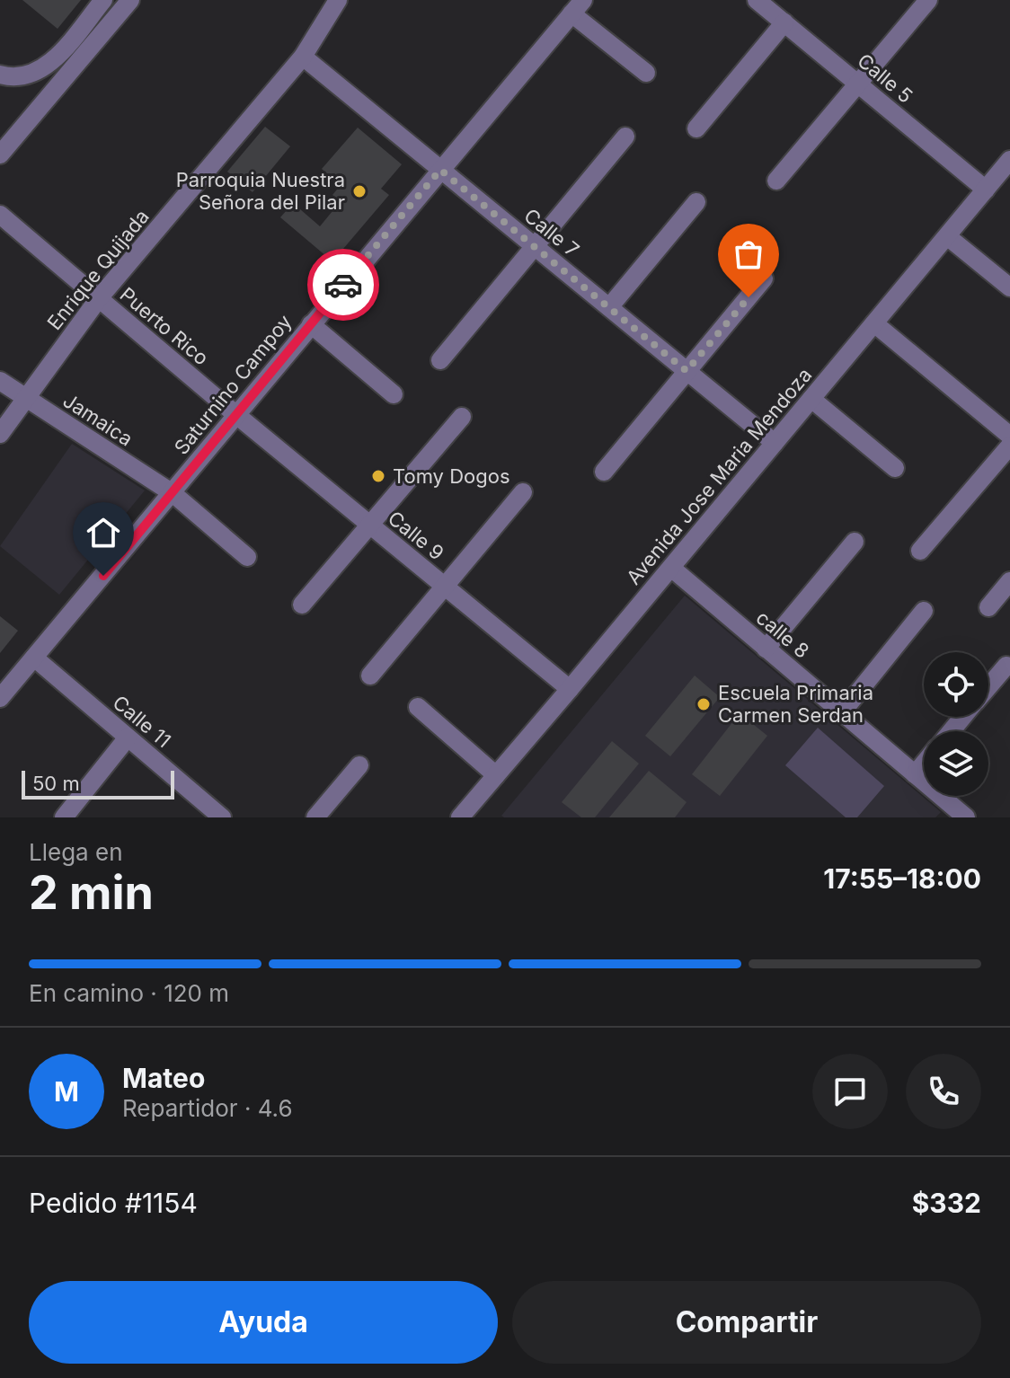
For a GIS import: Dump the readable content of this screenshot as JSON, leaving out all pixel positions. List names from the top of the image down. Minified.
{"streets":{"street":["Calle 5","Calle 7","Enrique Quijada","Puerto Rico","Saturnino Campoy","Jamaica","Avenida Jose Maria Mendoza","Calle 9","calle 8","Calle 11"]},"crossings":[["Calle 5","Avenida Jose Maria Mendoza"],["Calle 7","Enrique Quijada"],["Calle 7","Saturnino Campoy"],["Calle 7","Avenida Jose Maria Mendoza"],["Enrique Quijada","Puerto Rico"],["Enrique Quijada","Jamaica"],["Puerto Rico","Saturnino Campoy"],["Puerto Rico","Calle 9"],["Saturnino Campoy","Jamaica"],["Saturnino Campoy","Calle 9"],["Saturnino Campoy","Calle 11"],["Avenida Jose Maria Mendoza","Calle 9"],["Avenida Jose Maria Mendoza","calle 8"]],"places":["Parroquia Nuestra Señora del Pilar","Tomy Dogos","Escuela Primaria Carmen Serdan"],"scale_bar":"50 m","page":{"scale":"50 m","heading":["2 min","Llega en","17:55–18:00"],"panel":["Mateo","Repartidor · 4.6","Pedido #1154","$332"],"bar":"En camino · 120 m","round":"M","buttons":["Ayuda","Compartir"]}}
